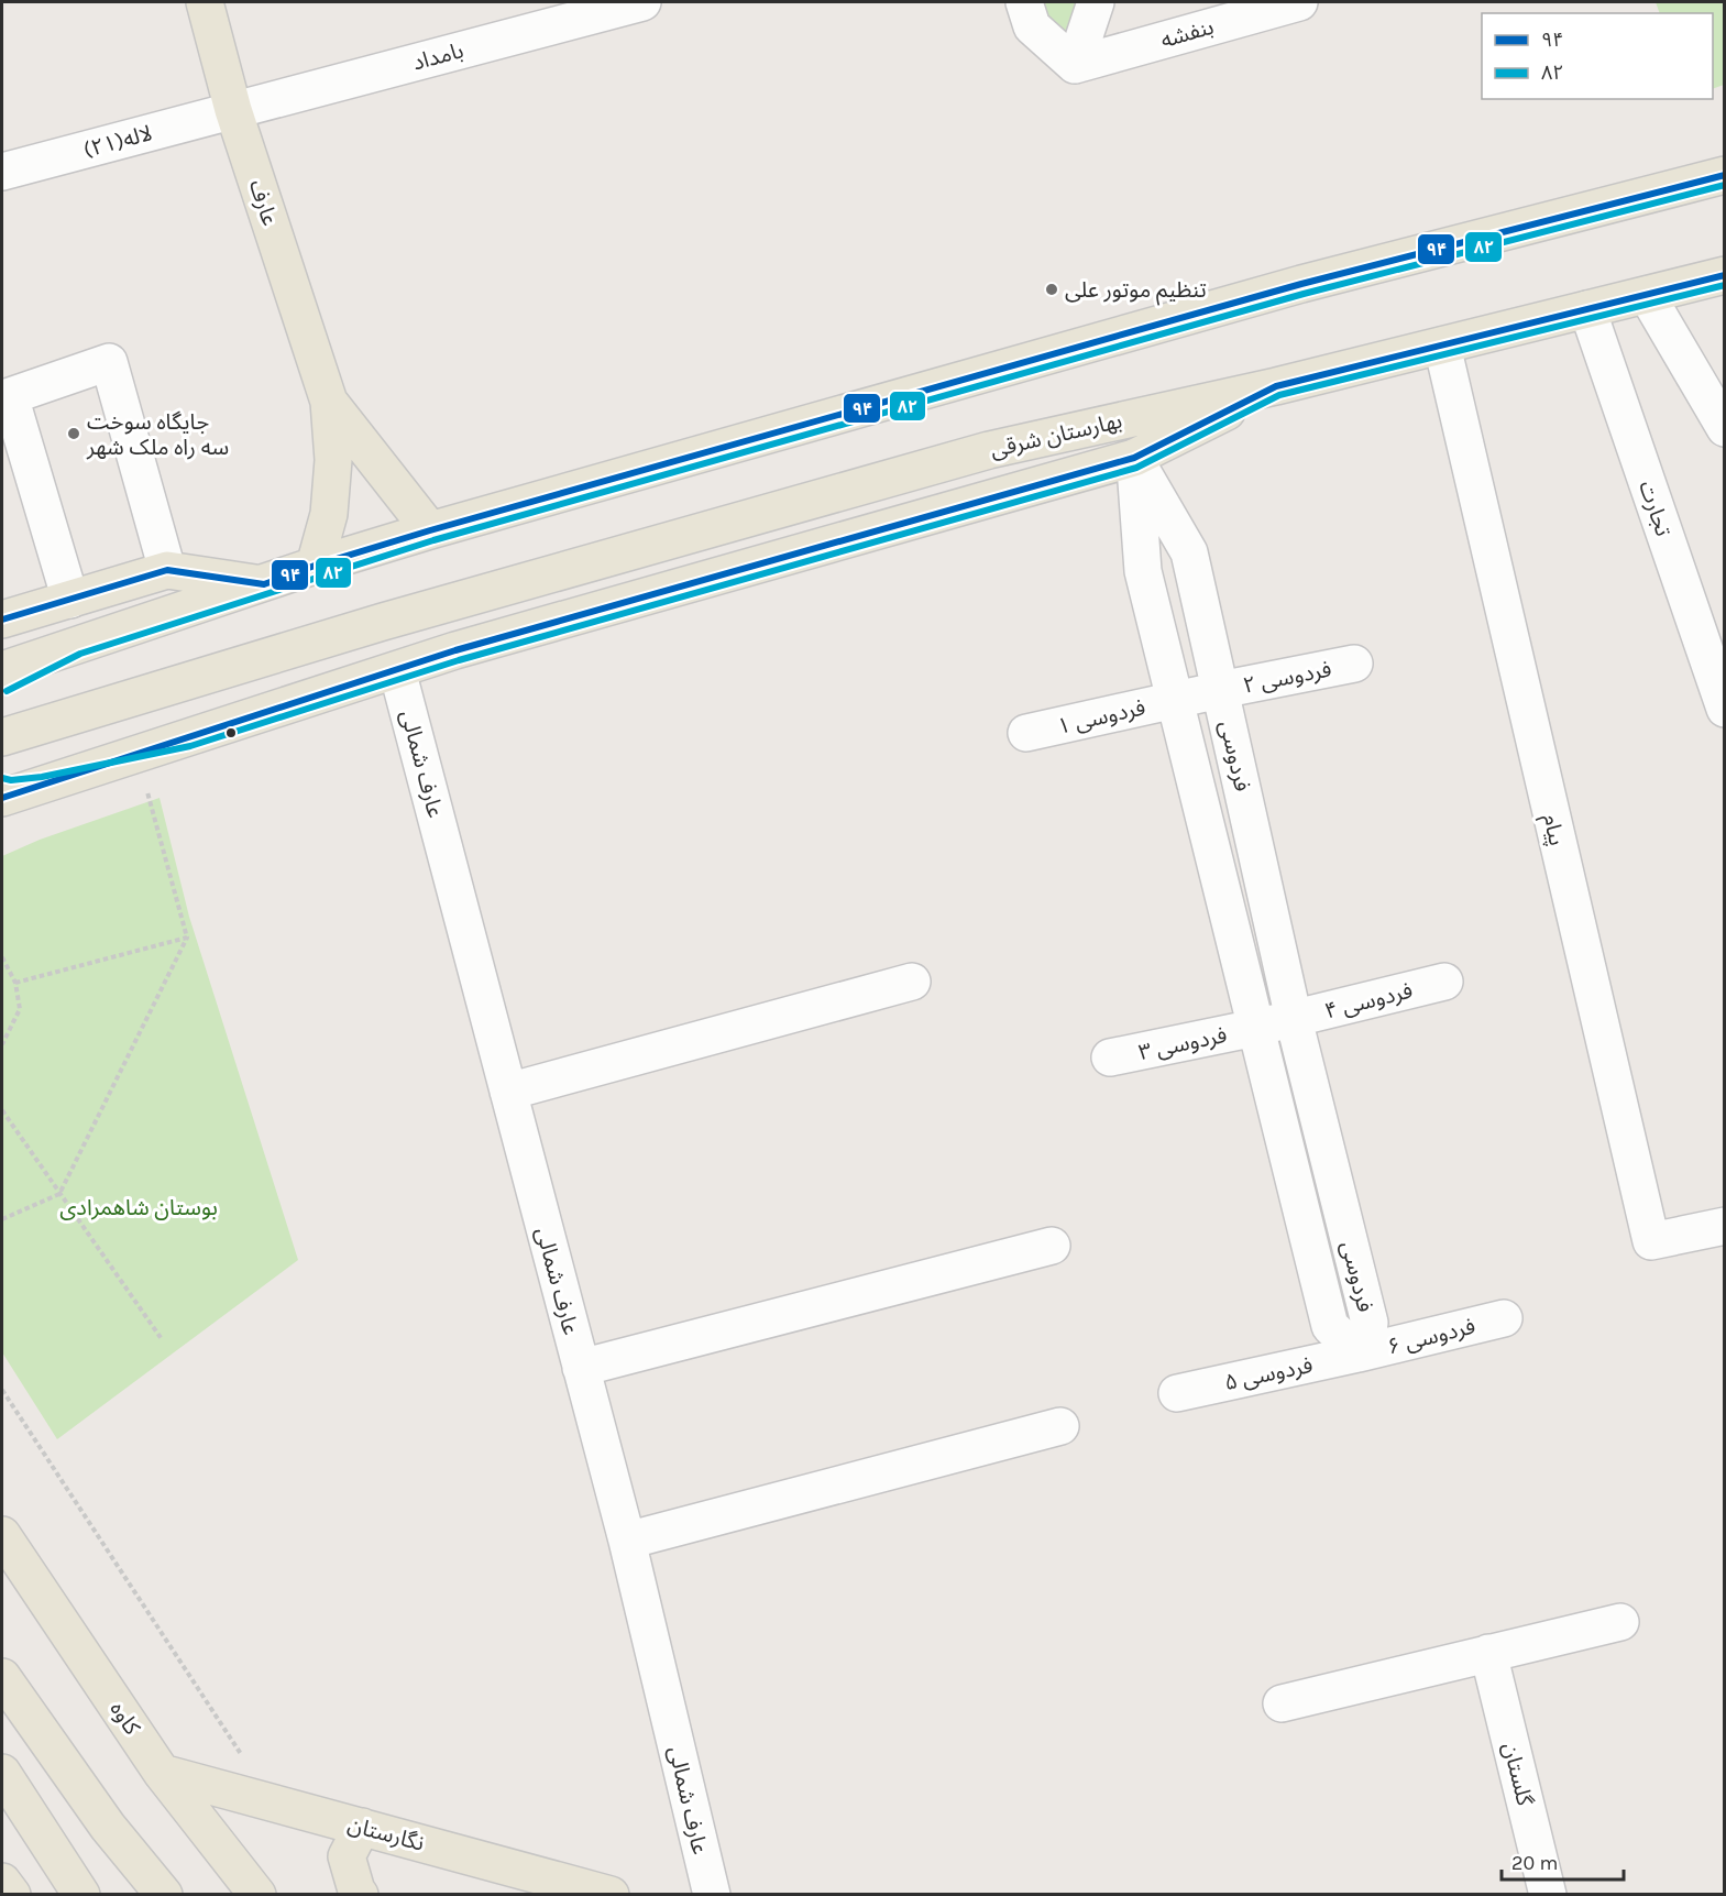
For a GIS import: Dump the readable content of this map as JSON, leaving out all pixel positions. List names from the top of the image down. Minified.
{"streets":{"main road":["عارف","بهارستان شرقی","کاوه","نگارستان"],"street":["بنفشه","بامداد","لاله(۲۱)","تجارت","فردوسی ۲","فردوسی ۱","فردوسی","عارف شمالی","پیام","فردوسی ۴","فردوسی ۳","فردوسی ۶","فردوسی ۵","گلستان"]},"crossings":[["بامداد","لاله(۲۱)"],["بامداد","عارف"],["لاله(۲۱)","عارف"],["بهارستان شرقی","تجارت"],["بهارستان شرقی","فردوسی"],["بهارستان شرقی","عارف شمالی"],["بهارستان شرقی","پیام"],["فردوسی ۲","فردوسی ۱"],["فردوسی ۲","فردوسی"],["فردوسی ۱","فردوسی"],["فردوسی","فردوسی ۴"],["فردوسی","فردوسی ۳"],["فردوسی","فردوسی ۶"],["فردوسی","فردوسی ۵"],["فردوسی ۴","فردوسی ۳"],["فردوسی ۶","فردوسی ۵"],["کاوه","نگارستان"]],"parks":["بوستان شاهمرادی"],"places":["تنظیم موتور علی","جایگاه سوخت سه راه ملک شهر"],"lines":["transit line ۹۴","transit line ۸۲"],"legend":["۹۴","۸۲"],"scale_bar":"20 m"}
